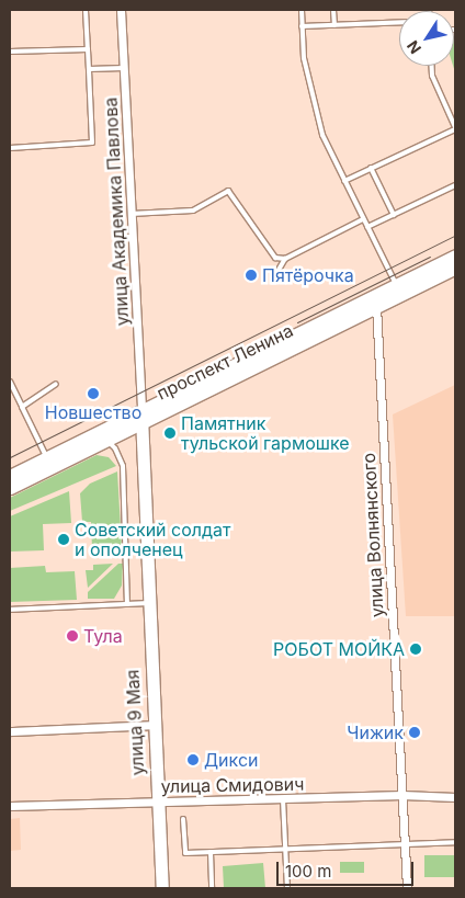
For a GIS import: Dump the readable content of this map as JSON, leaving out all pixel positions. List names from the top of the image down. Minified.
{"streets":{"main road":["проспект Ленина","улица 9 Мая"],"street":["улица Академика Павлова","улица Волнянского","улица Смидович"]},"crossings":[["улица Академика Павлова","проспект Ленина"],["улица Академика Павлова","улица 9 Мая"],["проспект Ленина","улица Волнянского"],["проспект Ленина","улица 9 Мая"],["улица Волнянского","улица Смидович"],["улица 9 Мая","улица Смидович"]],"places":["Пятёрочка","Новшество","Памятник тульской гармошке","Советский солдат и ополченец","Тула","РОБОТ МОЙКА","Чижик","Дикси"],"scale_bar":"100 m","north":"bottom left"}
